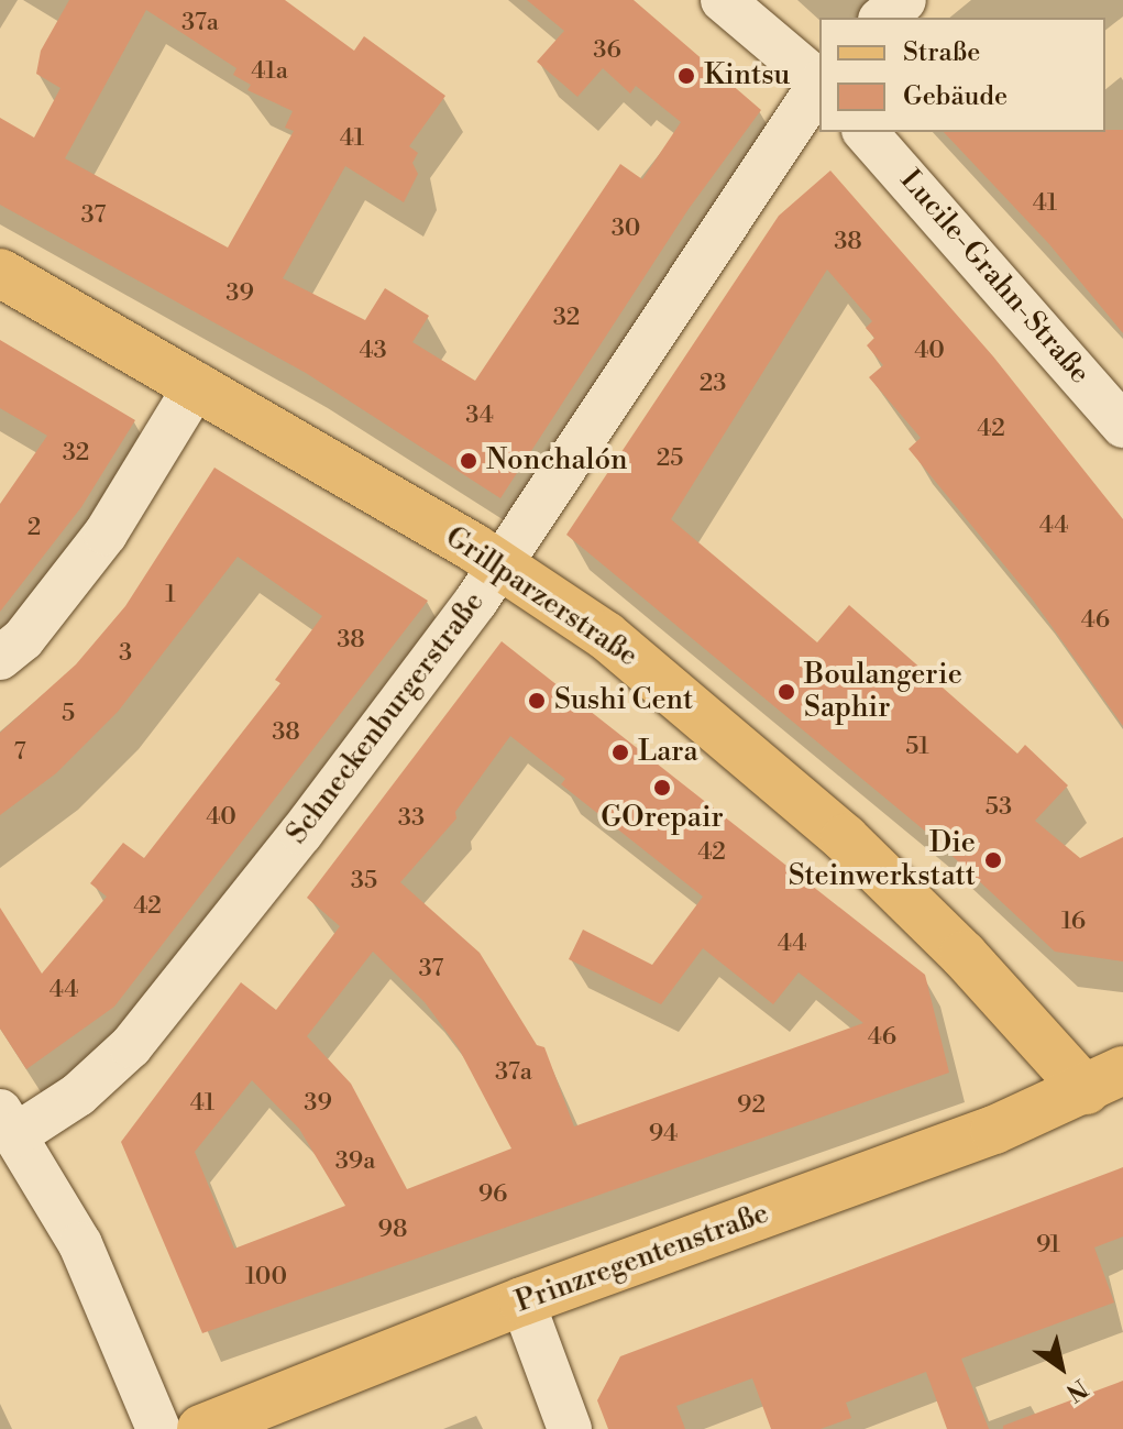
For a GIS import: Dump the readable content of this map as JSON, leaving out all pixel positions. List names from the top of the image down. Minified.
{"streets":{"main road":["Grillparzerstraße","Prinzregentenstraße"],"street":["Lucile-Grahn-Straße","Schneckenburgerstraße"]},"crossings":[["Grillparzerstraße","Schneckenburgerstraße"],["Grillparzerstraße","Prinzregentenstraße"]],"places":["Kintsu","Nonchalón","Boulangerie Saphir","Sushi Cent","Lara","GOrepair","Die Steinwerkstatt"],"house_numbers":["37a","36","41a","41","41","37","30","38","39","32","43","40","23","34","42","32","25","44","2","1","46","38","3","5","38","51","7","53","40","33","42","35","42","16","44","37","44","46","37a","41","39","92","94","39a","96","98","91","100"],"legend":["Straße","Gebäude"],"north":"bottom right"}
